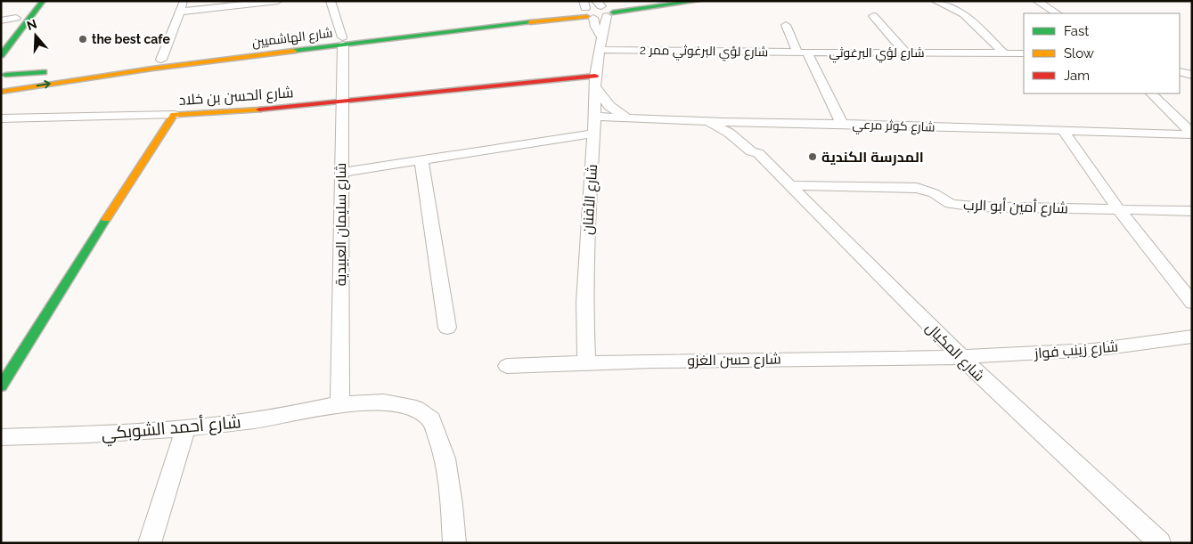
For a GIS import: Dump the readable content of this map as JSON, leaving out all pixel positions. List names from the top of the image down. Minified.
{"streets":{"main road":["شارع الهاشميين","شارع الحسن بن خلاد"],"street":["شارع لؤي البرغوثي ممر 2","شارع لؤي البرغوثي","شارع كوثر مرعي","شارع الأفنان","شارع أمين أبو الرب","شارع سليمان العبيدية","شارع زينب فواز","شارع المكيال","شارع حسن الغزو","شارع أحمد الشوبكي"]},"crossings":[["شارع الهاشميين","شارع سليمان العبيدية"],["شارع لؤي البرغوثي ممر 2","شارع لؤي البرغوثي"],["شارع لؤي البرغوثي ممر 2","شارع الأفنان"],["شارع لؤي البرغوثي","شارع كوثر مرعي"],["شارع الحسن بن خلاد","شارع الأفنان"],["شارع الحسن بن خلاد","شارع سليمان العبيدية"],["شارع كوثر مرعي","شارع الأفنان"],["شارع كوثر مرعي","شارع المكيال"],["شارع الأفنان","شارع حسن الغزو"],["شارع أمين أبو الرب","شارع المكيال"],["شارع سليمان العبيدية","شارع أحمد الشوبكي"],["شارع زينب فواز","شارع المكيال"],["شارع زينب فواز","شارع حسن الغزو"],["شارع المكيال","شارع حسن الغزو"]],"places":["the best cafe","المدرسة الكندية"],"legend":["Fast","Slow","Jam"],"north":"top"}
